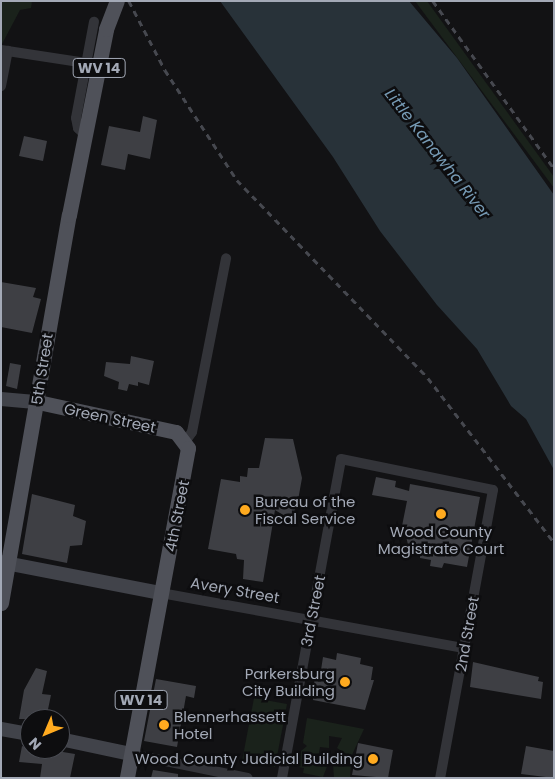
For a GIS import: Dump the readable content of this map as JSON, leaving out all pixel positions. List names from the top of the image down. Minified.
{"streets":{"main road":["WV 14","5th Street","Green Street","4th Street"],"street":["Avery Street","3rd Street","2nd Street"]},"crossings":[["WV 14","5th Street"],["5th Street","Green Street"],["5th Street","Avery Street"],["Green Street","4th Street"],["4th Street","Avery Street"],["Avery Street","3rd Street"],["Avery Street","2nd Street"],["3rd Street","2nd Street"]],"water":["Little Kanawha River"],"places":["Bureau of the Fiscal Service","Wood County Magistrate Court","Parkersburg City Building","Blennerhassett Hotel","Wood County Judicial Building"],"north":"bottom left"}
